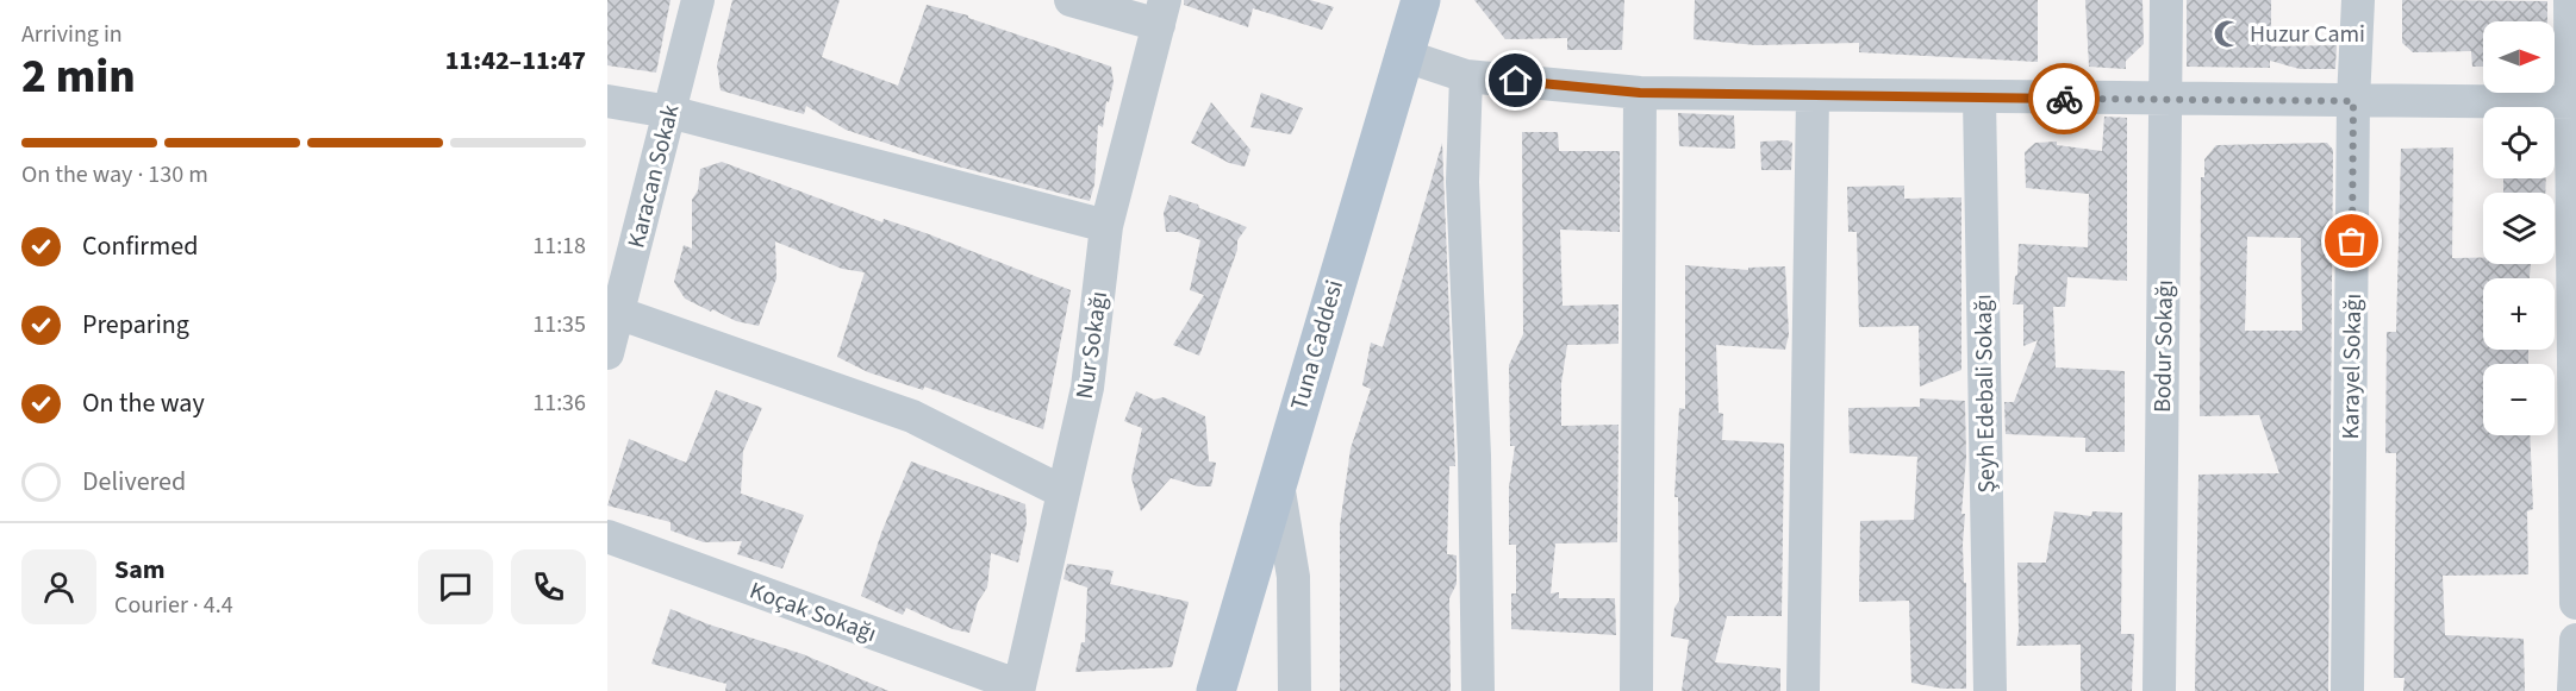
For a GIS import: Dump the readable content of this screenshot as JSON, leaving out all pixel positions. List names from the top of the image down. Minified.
{"streets":{"main road":["Tuna Caddesi"],"street":["Karacan Sokak","Nur Sokağı","Bodur Sokağı","Karayel Sokağı","Şeyh Edebali Sokağı","Koçak Sokağı"]},"crossings":[["Nur Sokağı","Koçak Sokağı"]],"places":{"mosque":["Huzur Cami"]},"north":"right","page":{"heading":["2 min","Arriving in","11:42–11:47"],"panel":["Sam","Courier · 4.4"],"map_buttons":["+","−"],"bar":"On the way · 130 m","list":[["Confirmed","11:18"],["Preparing","11:35"],["On the way","11:36"],"Delivered"]}}
